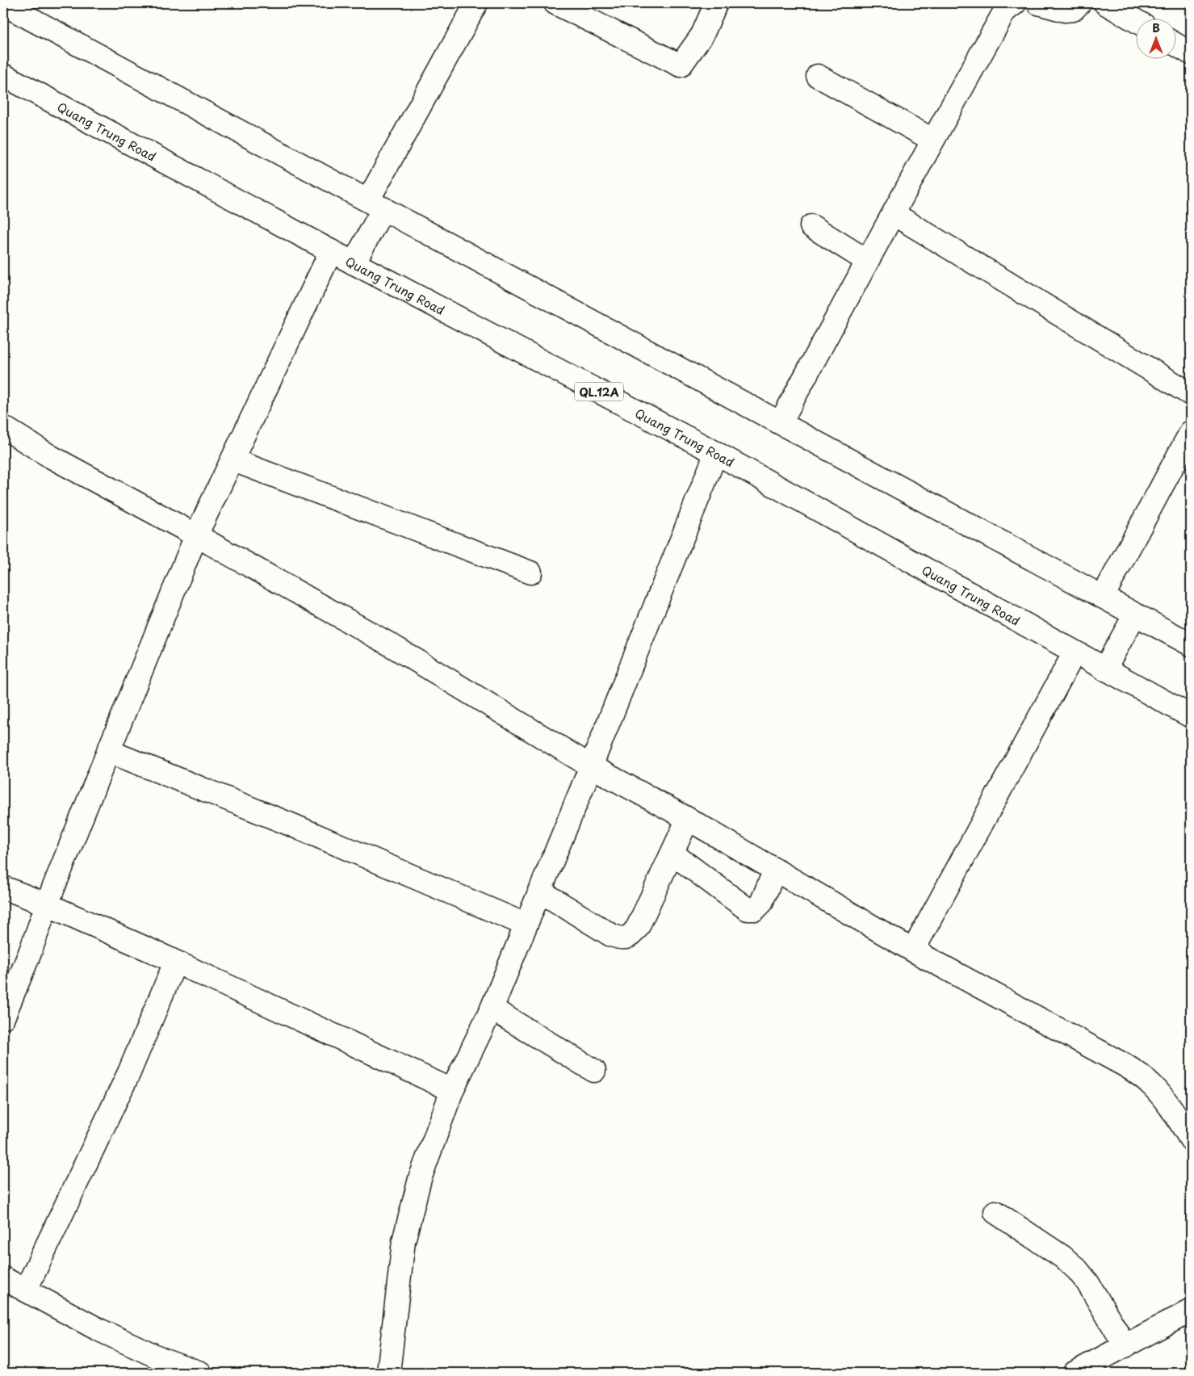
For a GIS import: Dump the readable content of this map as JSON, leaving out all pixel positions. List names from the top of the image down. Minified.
{"streets":{"main road":["Quang Trung Road","QL.12A"]},"north":"top"}
